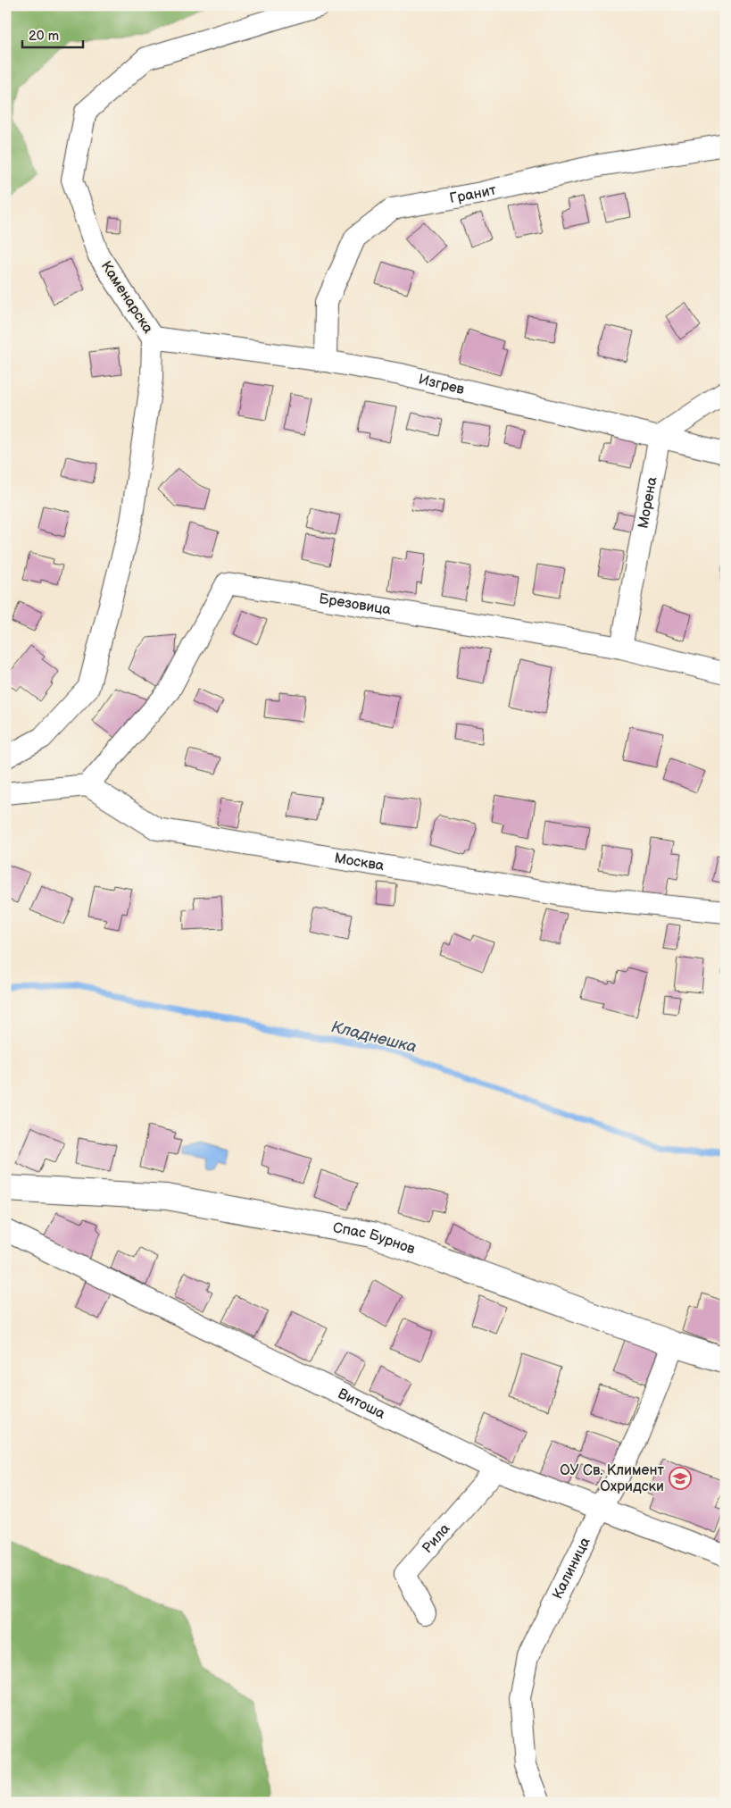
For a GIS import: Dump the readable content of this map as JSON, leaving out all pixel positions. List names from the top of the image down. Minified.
{"streets":{"street":["Гранит","Каменарска","Изгрев","Морена","Брезовица","Москва","Спас Бурнов","Витоша","Рила","Калиница"]},"crossings":[["Гранит","Изгрев"],["Каменарска","Изгрев"],["Изгрев","Морена"],["Морена","Брезовица"],["Брезовица","Москва"],["Спас Бурнов","Калиница"],["Витоша","Рила"],["Витоша","Калиница"]],"water":["Кладнешка"],"places":{"school or university":["ОУ Св. Климент Охридски"]},"scale_bar":"20 m"}
